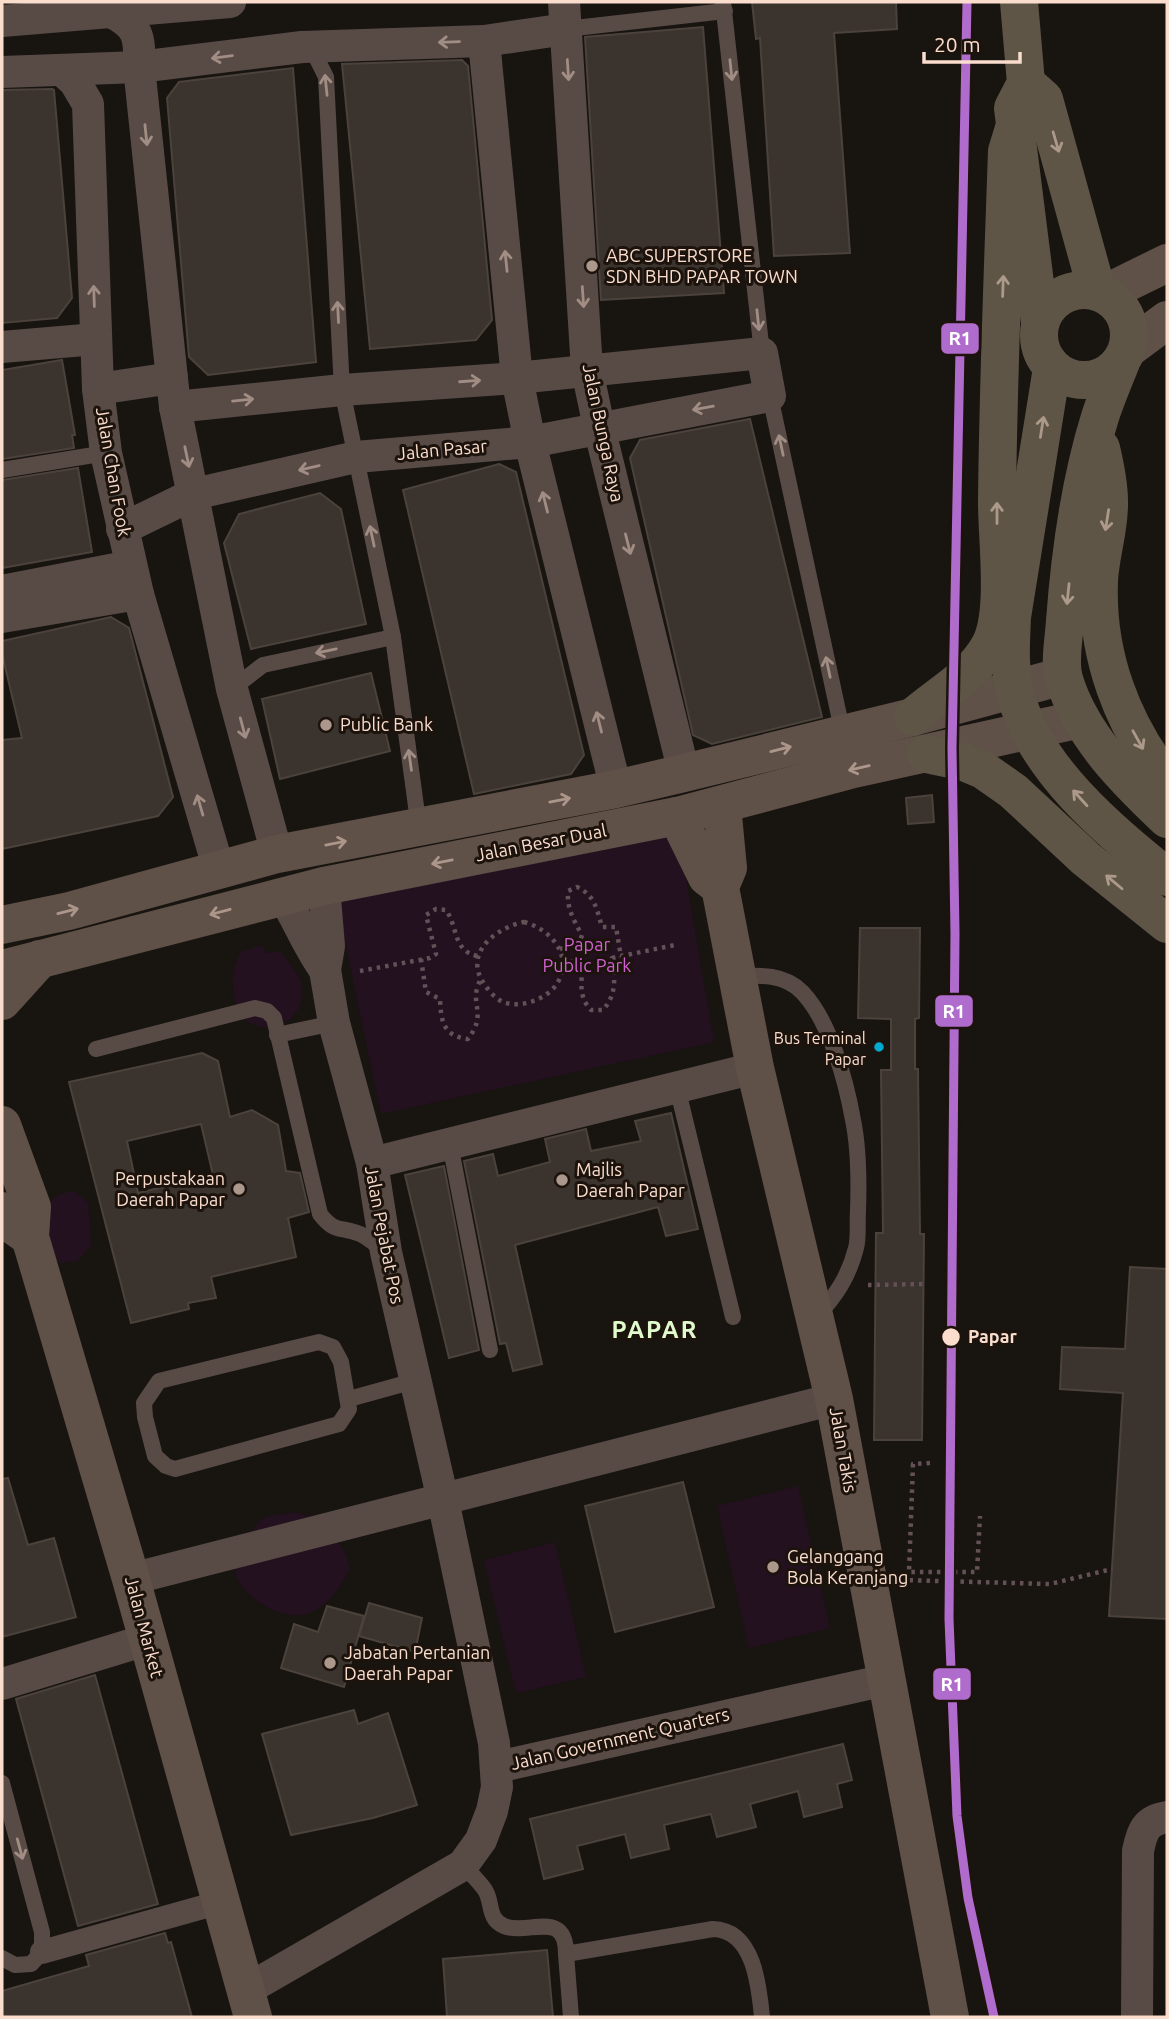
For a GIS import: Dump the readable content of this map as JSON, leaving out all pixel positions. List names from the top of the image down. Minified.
{"streets":{"main road":["Jalan Besar Dual","Jalan Takis","Jalan Market"],"street":["Jalan Bunga Raya","Jalan Pasar","Jalan Chan Fook","Jalan Pejabat Pos","Jalan Government Quarters"]},"crossings":[["Jalan Bunga Raya","Jalan Pasar"],["Jalan Pasar","Jalan Chan Fook"],["Jalan Besar Dual","Jalan Pejabat Pos"],["Jalan Besar Dual","Jalan Takis"],["Jalan Pejabat Pos","Jalan Government Quarters"],["Jalan Takis","Jalan Government Quarters"],["Jalan Market","Jalan Government Quarters"]],"districts":["PAPAR"],"parks":["Papar Public Park"],"places":["ABC SUPERSTORE SDN BHD PAPAR TOWN","Public Bank","Bus Terminal Papar","Majlis Daerah Papar","Perpustakaan Daerah Papar","Papar","Gelanggang Bola Keranjang","Jabatan Pertanian Daerah Papar"],"lines":["transit line R1"],"scale_bar":"20 m"}
